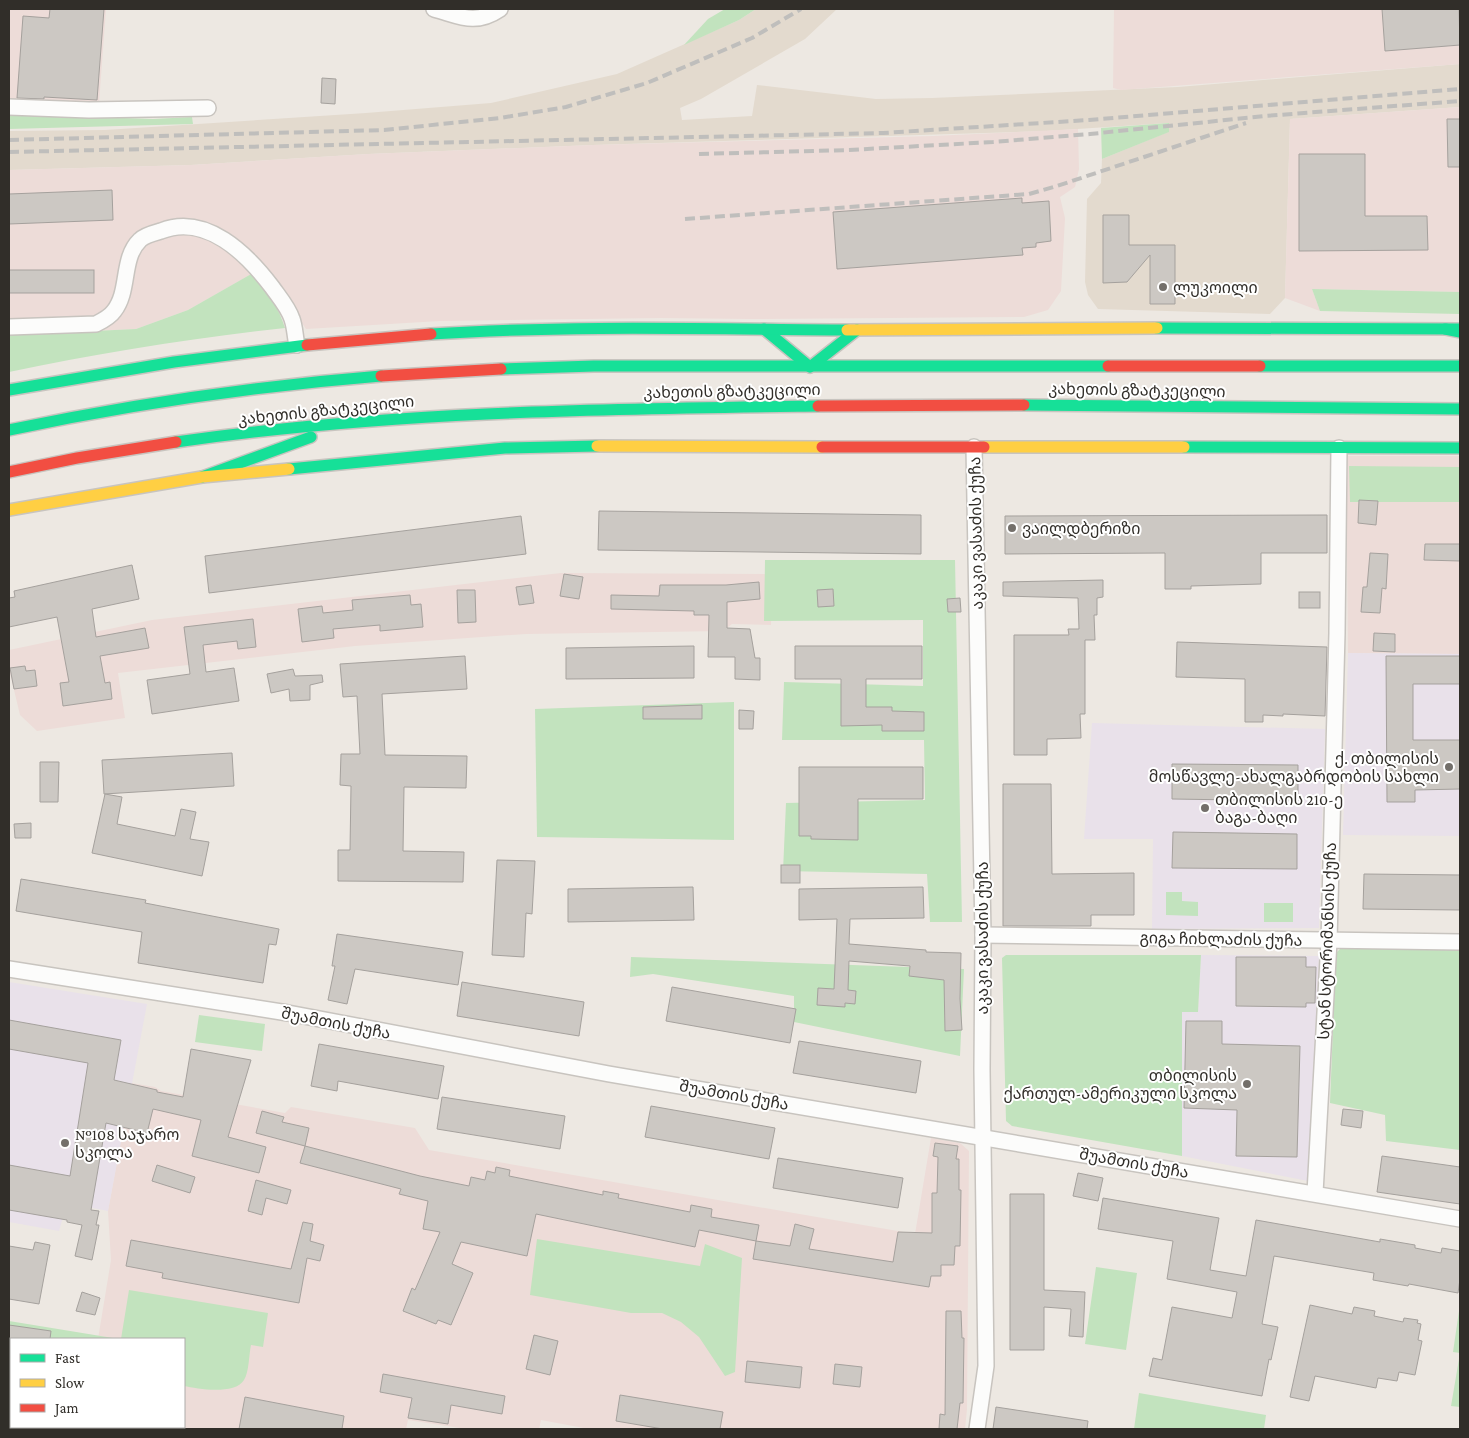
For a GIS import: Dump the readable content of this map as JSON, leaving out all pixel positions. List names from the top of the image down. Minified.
{"streets":{"main road":["კახეთის გზატკეცილი"],"street":["აკაკი ვასაძის ქუჩა","გიგა ჩიხლაძის ქუჩა","სტან სტორიმანსის ქუჩა","შუამთის ქუჩა"]},"crossings":[["აკაკი ვასაძის ქუჩა","გიგა ჩიხლაძის ქუჩა"],["აკაკი ვასაძის ქუჩა","შუამთის ქუჩა"],["გიგა ჩიხლაძის ქუჩა","სტან სტორიმანსის ქუჩა"],["სტან სტორიმანსის ქუჩა","შუამთის ქუჩა"]],"places":["ლუკოილი","ვაილდბერიზი","ქ. თბილისის მოსწავლე-ახალგაბრდობის სახლი","თბილისის 210-ე ბაგა-ბაღი","თბილისის ქართულ-ამერიკული სკოლა","№108 საჯარო სკოლა"],"legend":["Fast","Slow","Jam"]}
